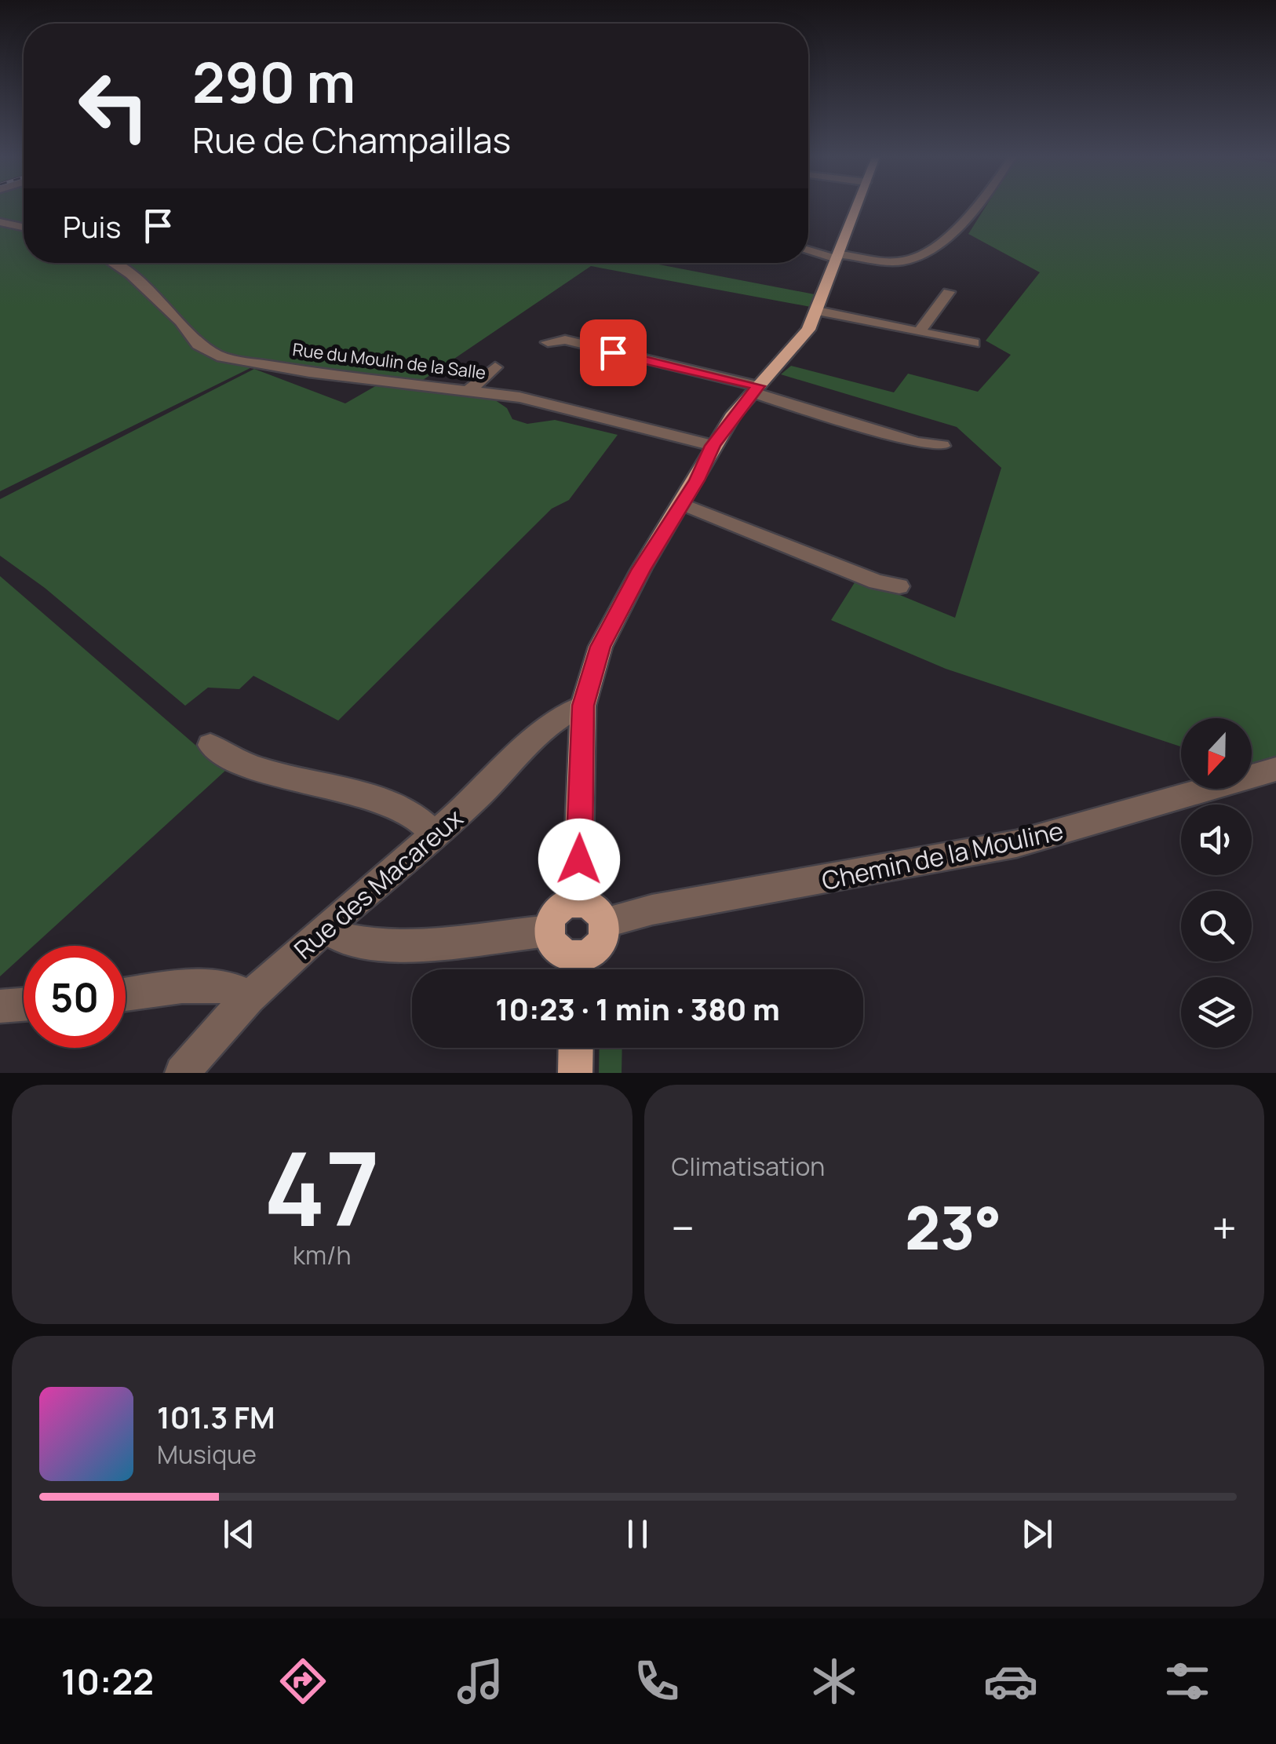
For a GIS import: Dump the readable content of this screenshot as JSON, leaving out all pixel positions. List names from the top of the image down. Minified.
{"streets":{"street":["Rue du Moulin de la Salle","Chemin de la Mouline","Rue des Macareux"]},"north":"bottom","page":{"turn":["290 m","Rue de Champaillas"],"then":"Puis","limit":"50","trip":"10:23 · 1 min · 380 m","tile":[["47","km/h"],"Climatisation"],"heat":["−","23°","+"],"song":["101.3 FM","Musique"],"tabs":"10:22"}}
